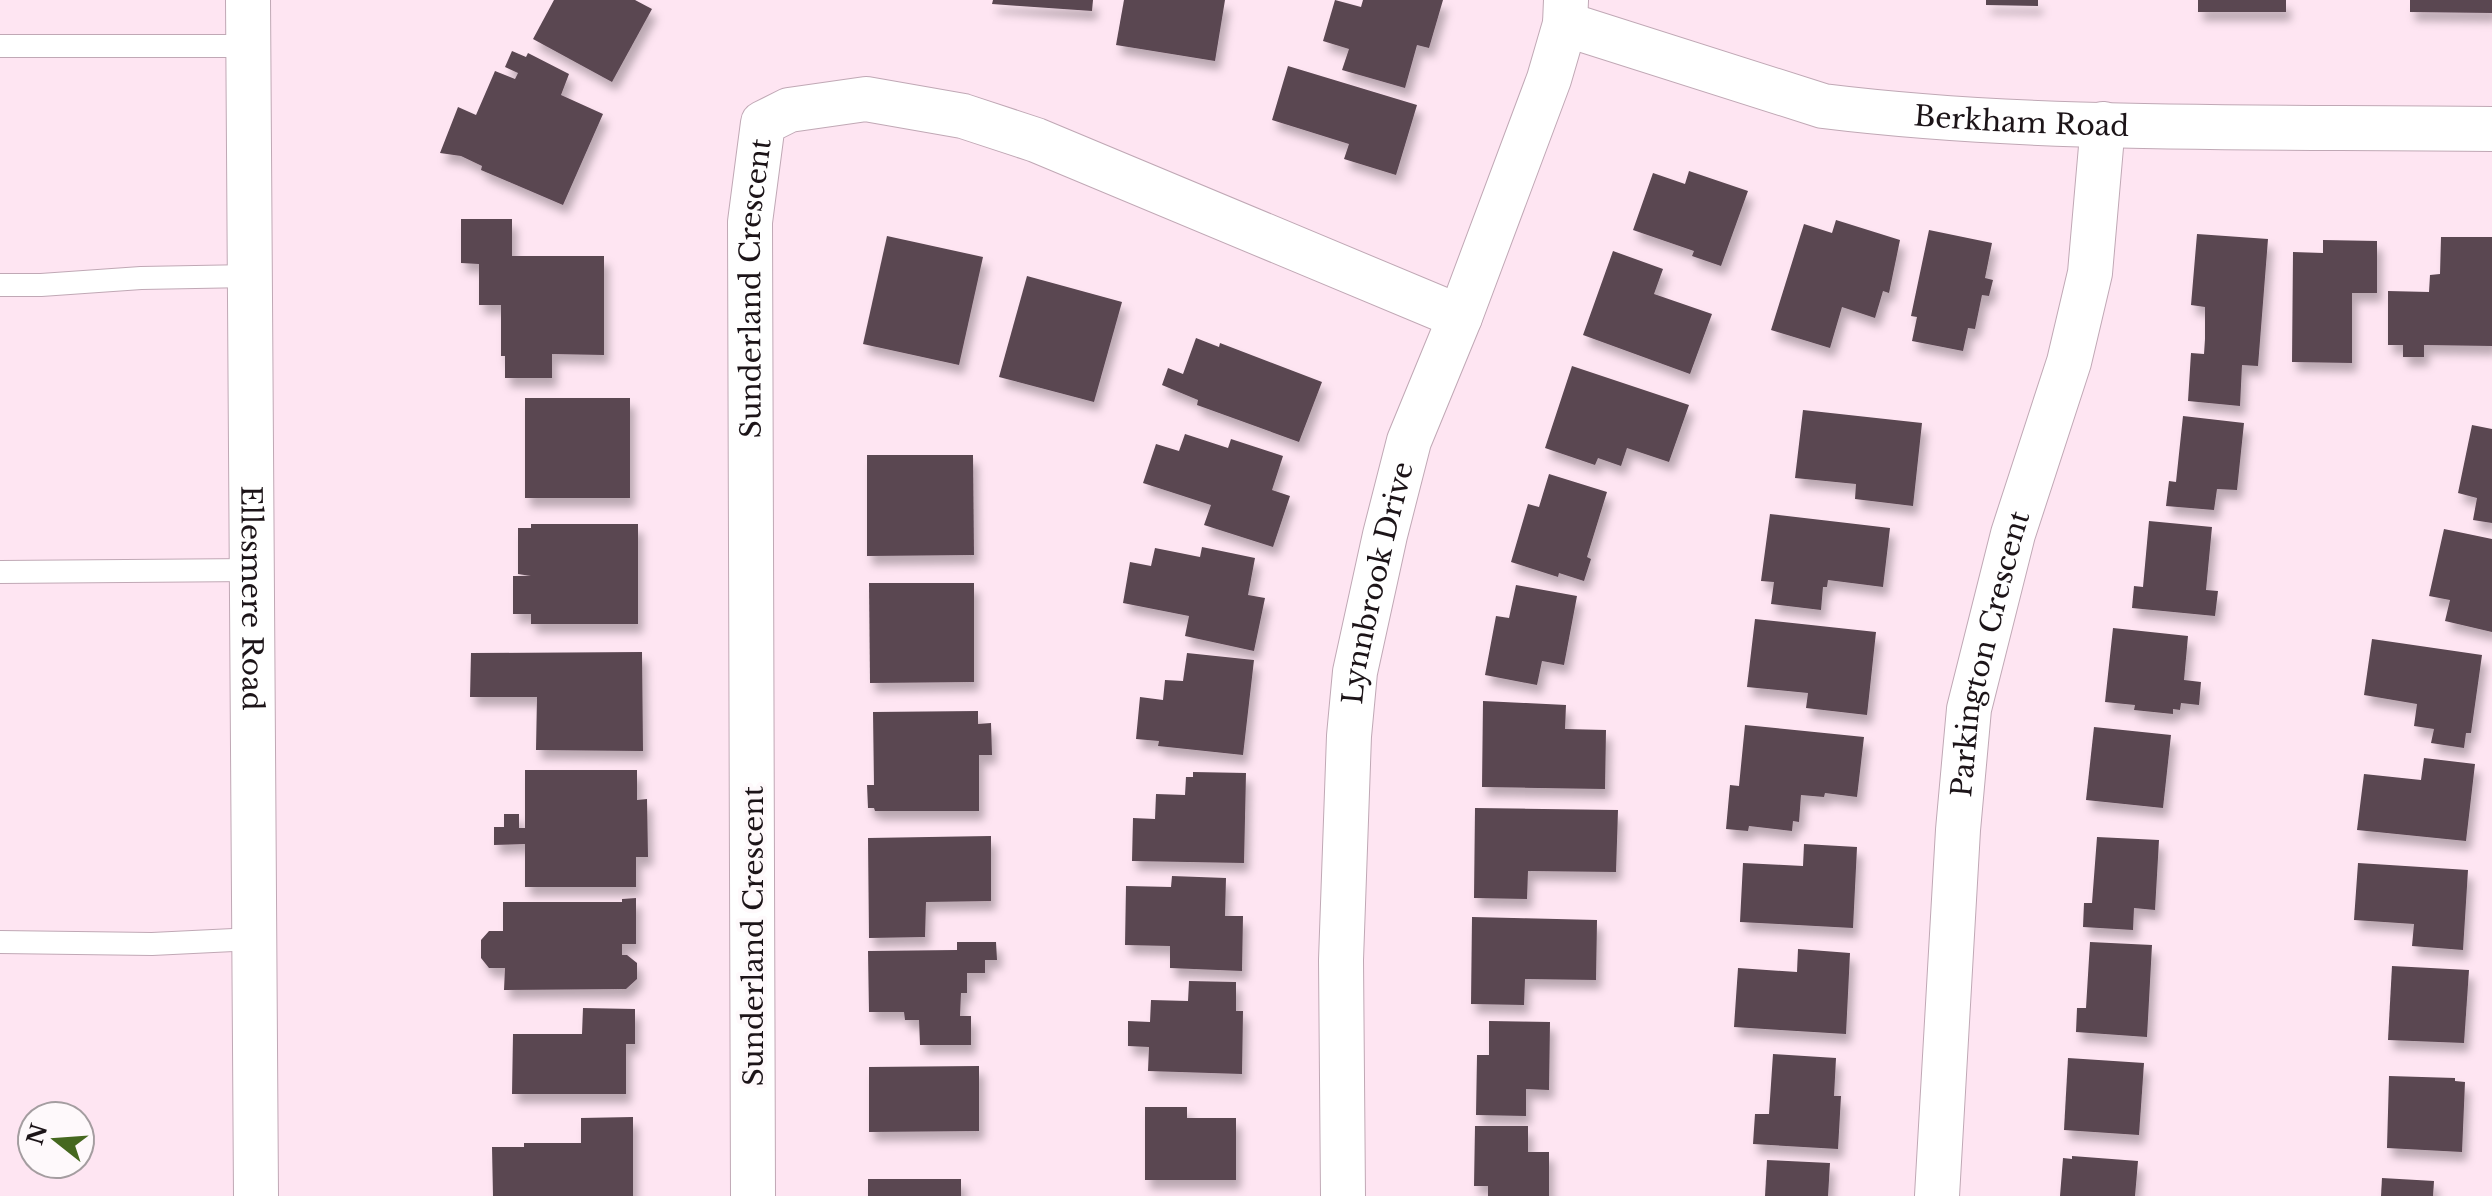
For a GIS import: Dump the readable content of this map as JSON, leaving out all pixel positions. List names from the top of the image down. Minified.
{"streets":{"street":["Berkham Road","Sunderland Crescent","Lynnbrook Drive","Ellesmere Road","Parkington Crescent"]},"crossings":[["Berkham Road","Lynnbrook Drive"],["Berkham Road","Parkington Crescent"],["Sunderland Crescent","Lynnbrook Drive"]],"north":"left"}
